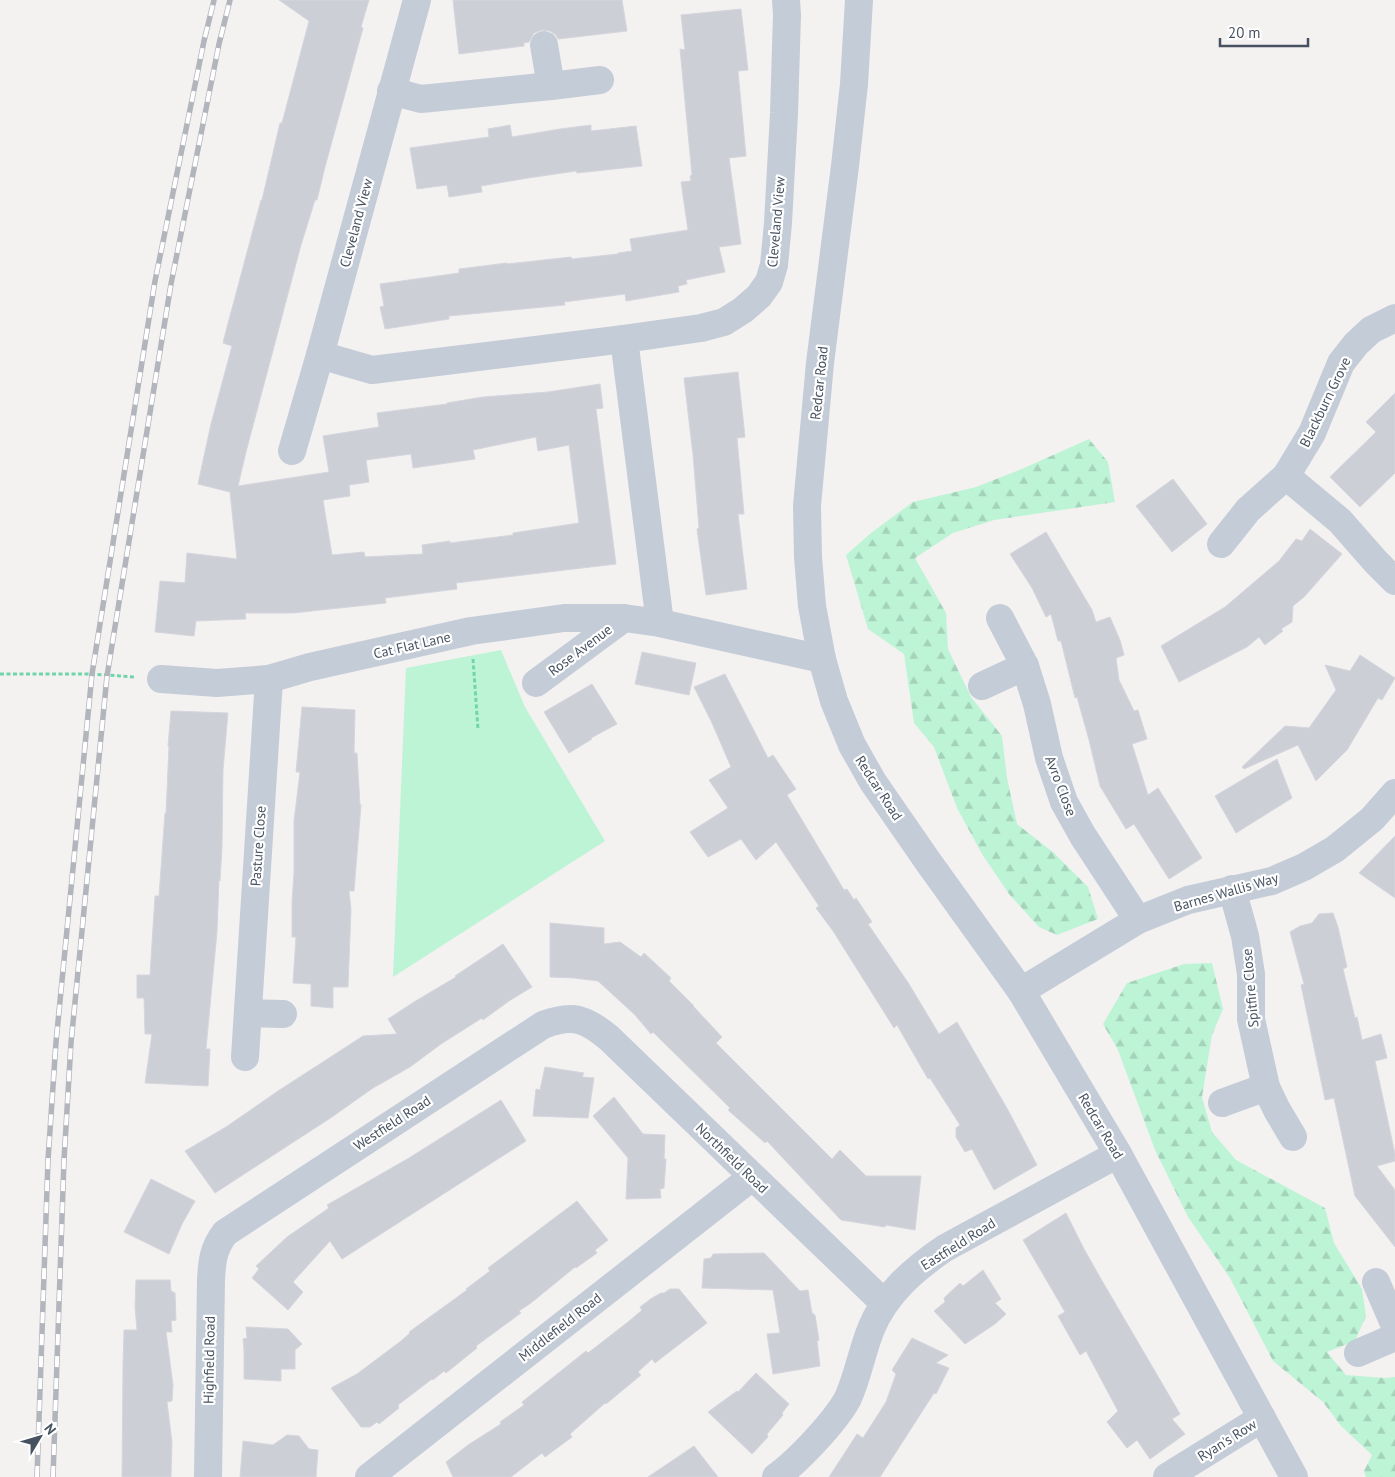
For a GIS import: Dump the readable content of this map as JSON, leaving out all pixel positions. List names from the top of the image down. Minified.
{"streets":{"street":["Cleveland View","Redcar Road","Blackburn Grove","Cat Flat Lane","Rose Avenue","Avro Close","Pasture Close","Barnes Wallis Way","Spitfire Close","Westfield Road","Northfield Road","Eastfield Road","Middlefield Road","Highfield Road","Ryan's Row"]},"crossings":[["Redcar Road","Cat Flat Lane"],["Redcar Road","Barnes Wallis Way"],["Redcar Road","Eastfield Road"],["Redcar Road","Ryan's Row"],["Cat Flat Lane","Rose Avenue"],["Cat Flat Lane","Pasture Close"],["Avro Close","Barnes Wallis Way"],["Barnes Wallis Way","Spitfire Close"],["Westfield Road","Northfield Road"],["Westfield Road","Highfield Road"],["Northfield Road","Eastfield Road"],["Northfield Road","Middlefield Road"]],"scale_bar":"20 m","north":"top right"}
